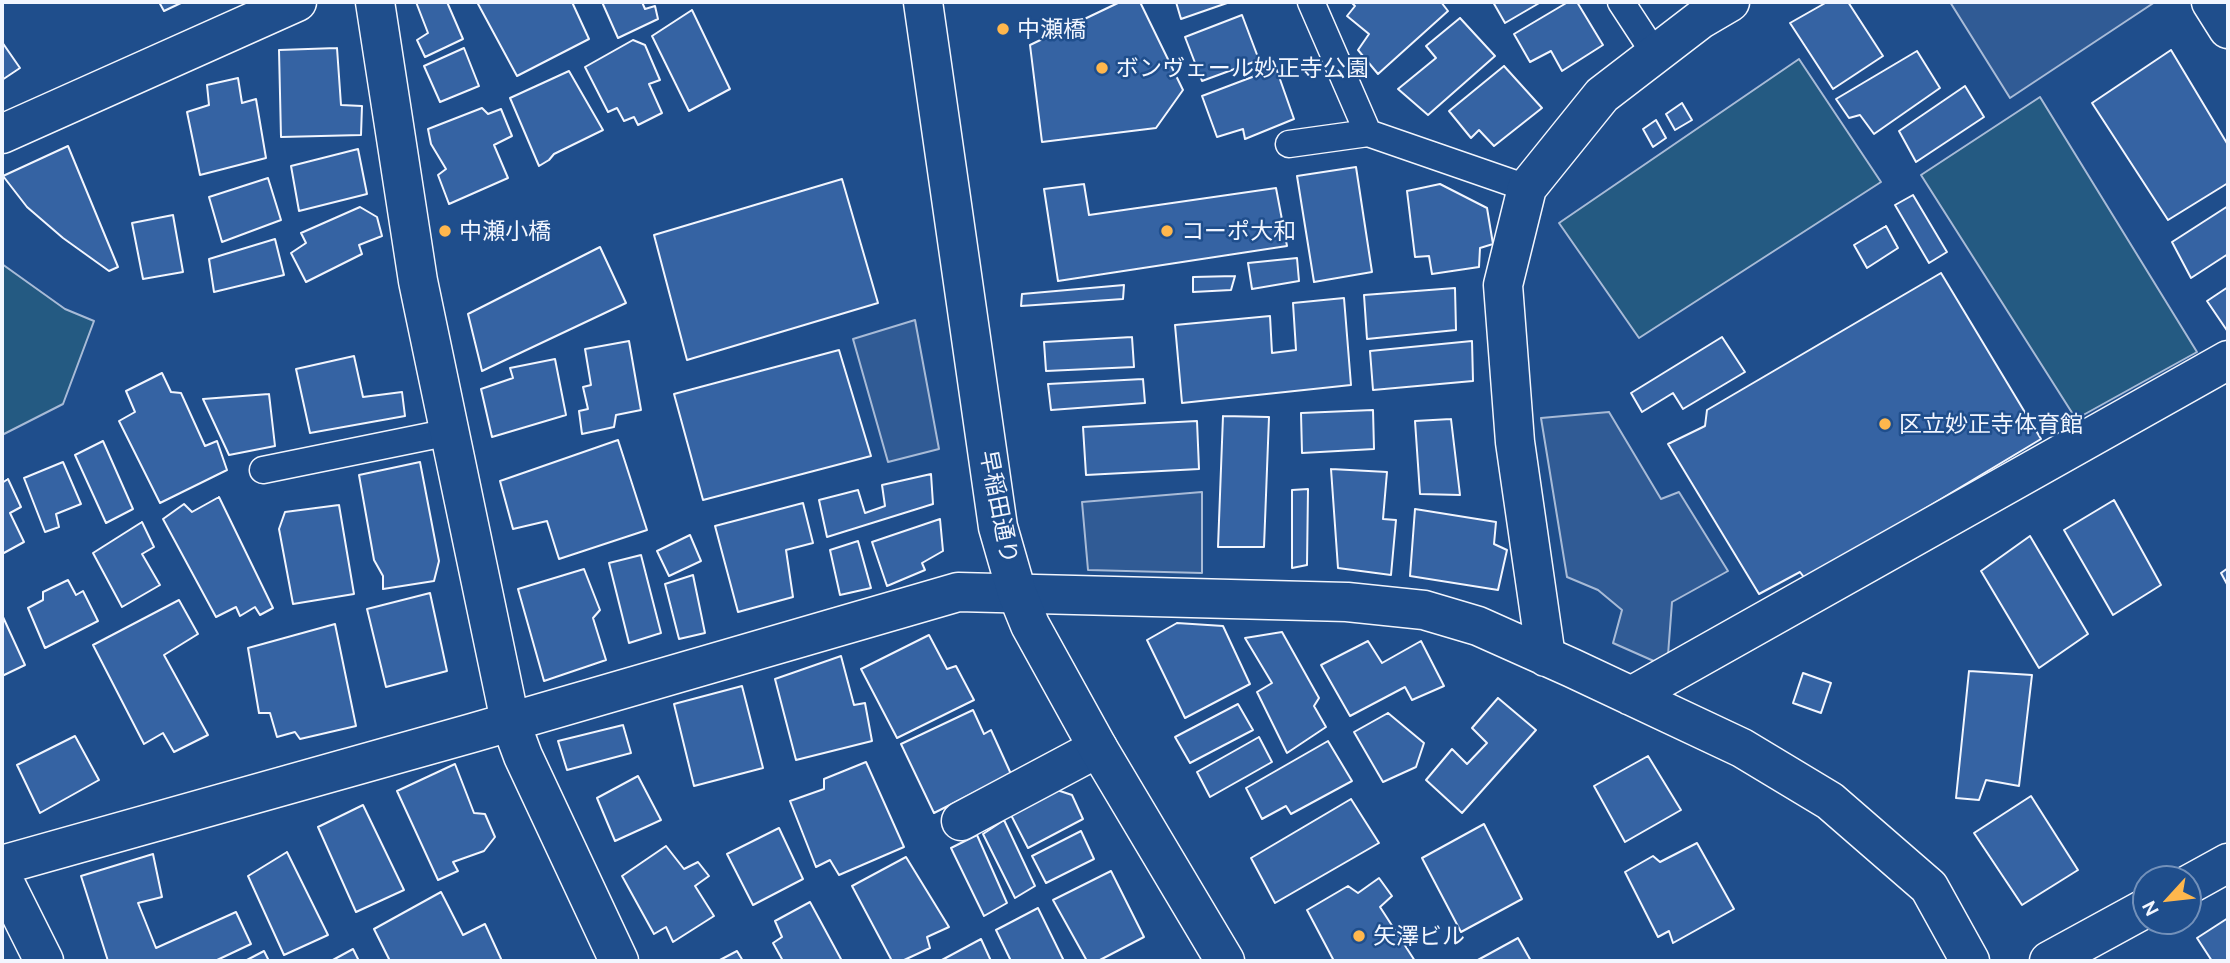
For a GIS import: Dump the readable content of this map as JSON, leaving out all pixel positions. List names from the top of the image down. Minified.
{"streets":{"street":["早稲田通り"]},"places":["中瀬橋","ボンヴェール妙正寺公園","中瀬小橋","コーポ大和","区立妙正寺体育館","矢澤ビル"],"north":"bottom left"}
